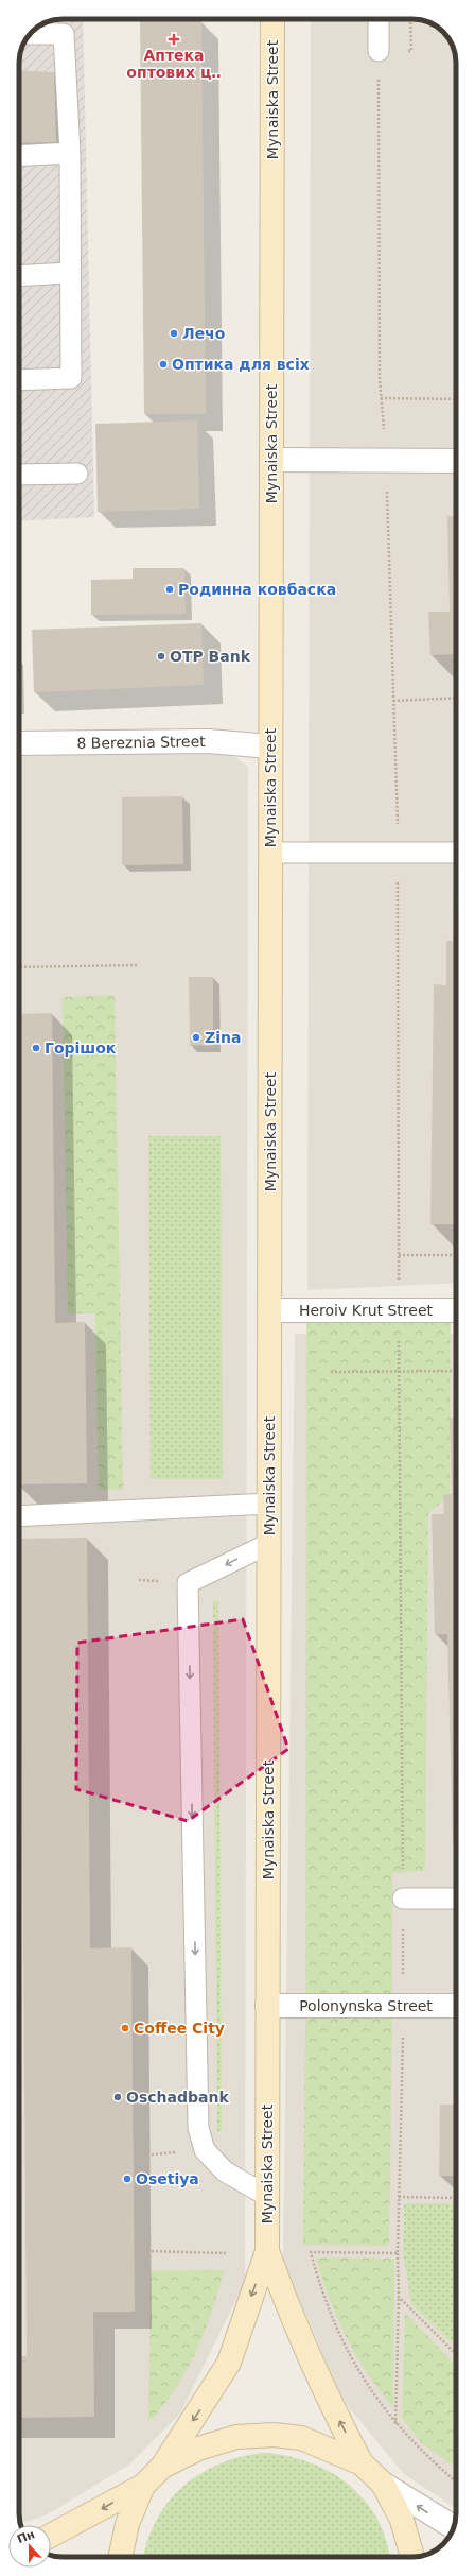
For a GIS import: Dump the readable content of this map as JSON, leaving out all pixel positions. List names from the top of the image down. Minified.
{"streets":{"main road":["Mynaiska Street"],"street":["8 Bereznia Street","Heroiv Krut Street","Polonynska Street"]},"crossings":[["Mynaiska Street","8 Bereznia Street"],["Mynaiska Street","Heroiv Krut Street"],["Mynaiska Street","Polonynska Street"]],"places":{"health":["Аптека оптових ц‥"],"other":["Лечо","Оптика для всіх","Родинна ковбаска","OTP Bank","Zina","Горішок","Coffee City","Oschadbank","Osetiya"]},"north":"top"}
